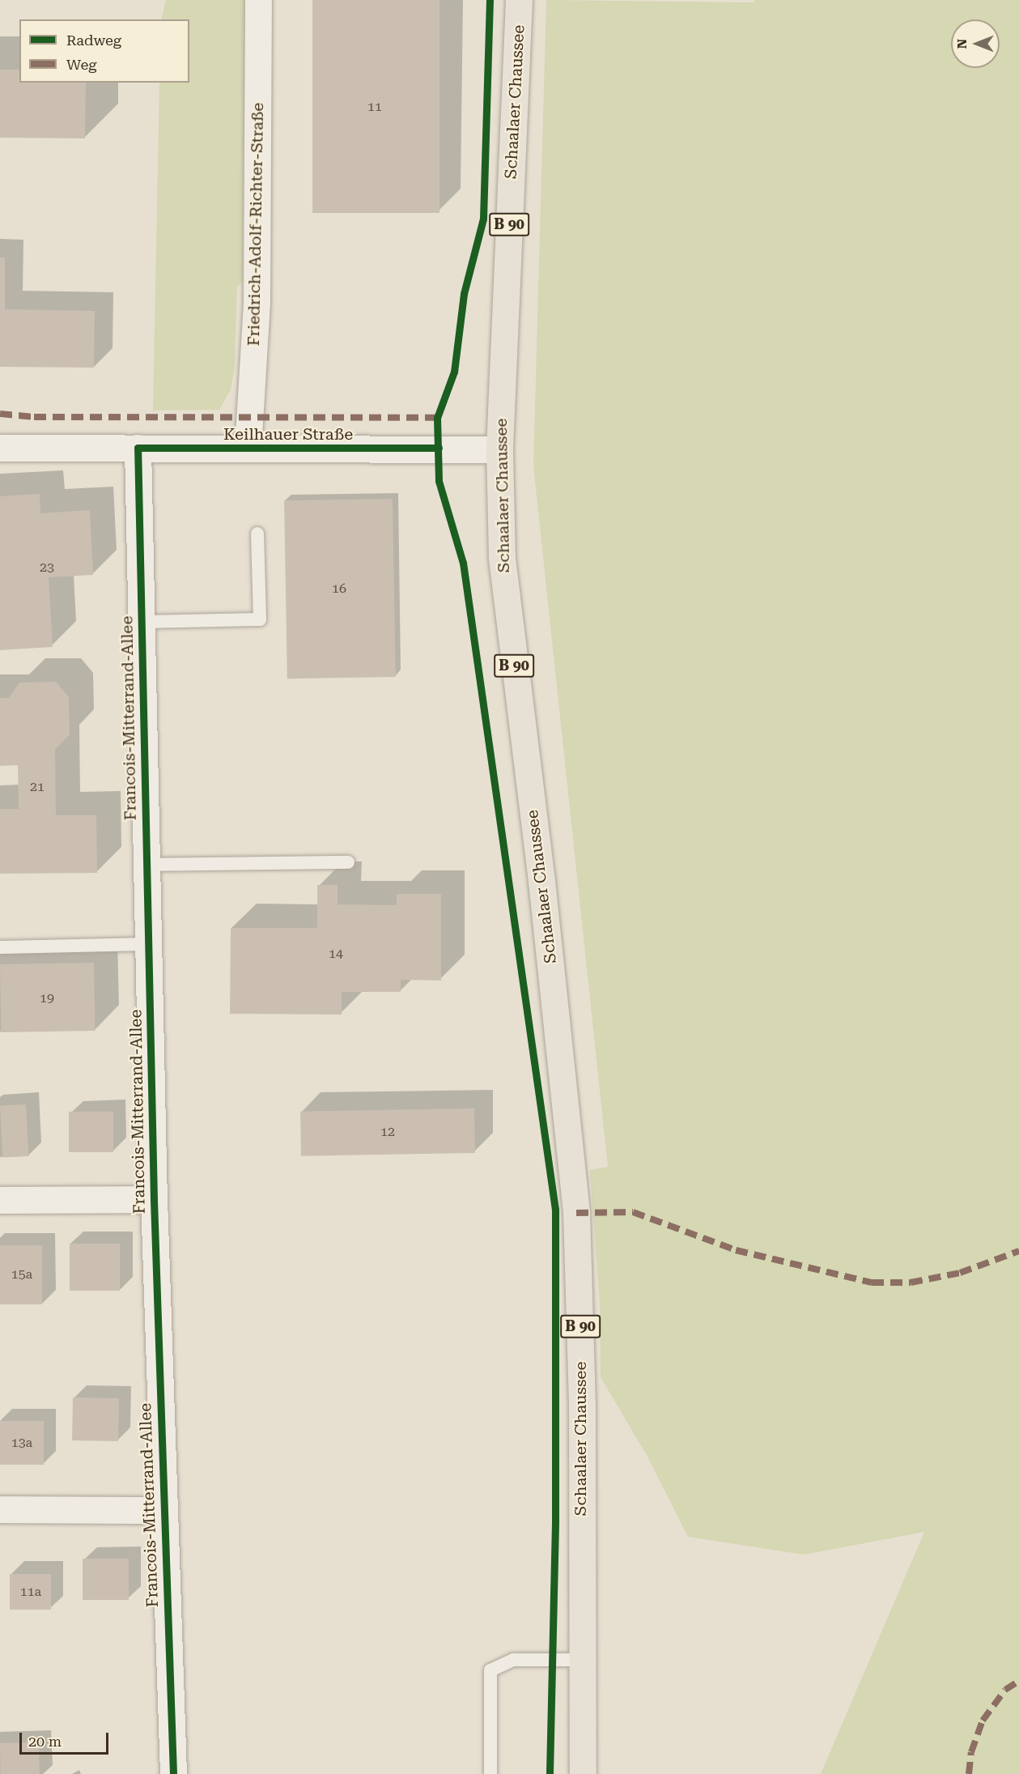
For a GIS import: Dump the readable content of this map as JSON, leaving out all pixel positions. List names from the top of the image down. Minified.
{"streets":{"main road":["Schaalaer Chaussee","B 90"],"street":["Friedrich-Adolf-Richter-Straße","Keilhauer Straße","Francois-Mitterrand-Allee"]},"crossings":[["Schaalaer Chaussee","Keilhauer Straße"],["Friedrich-Adolf-Richter-Straße","Keilhauer Straße"],["Keilhauer Straße","Francois-Mitterrand-Allee"]],"house_numbers":["11","23","16","21","14","19","12","15a","13a","11a"],"legend":["Radweg","Weg"],"scale_bar":"20 m","north":"left"}
